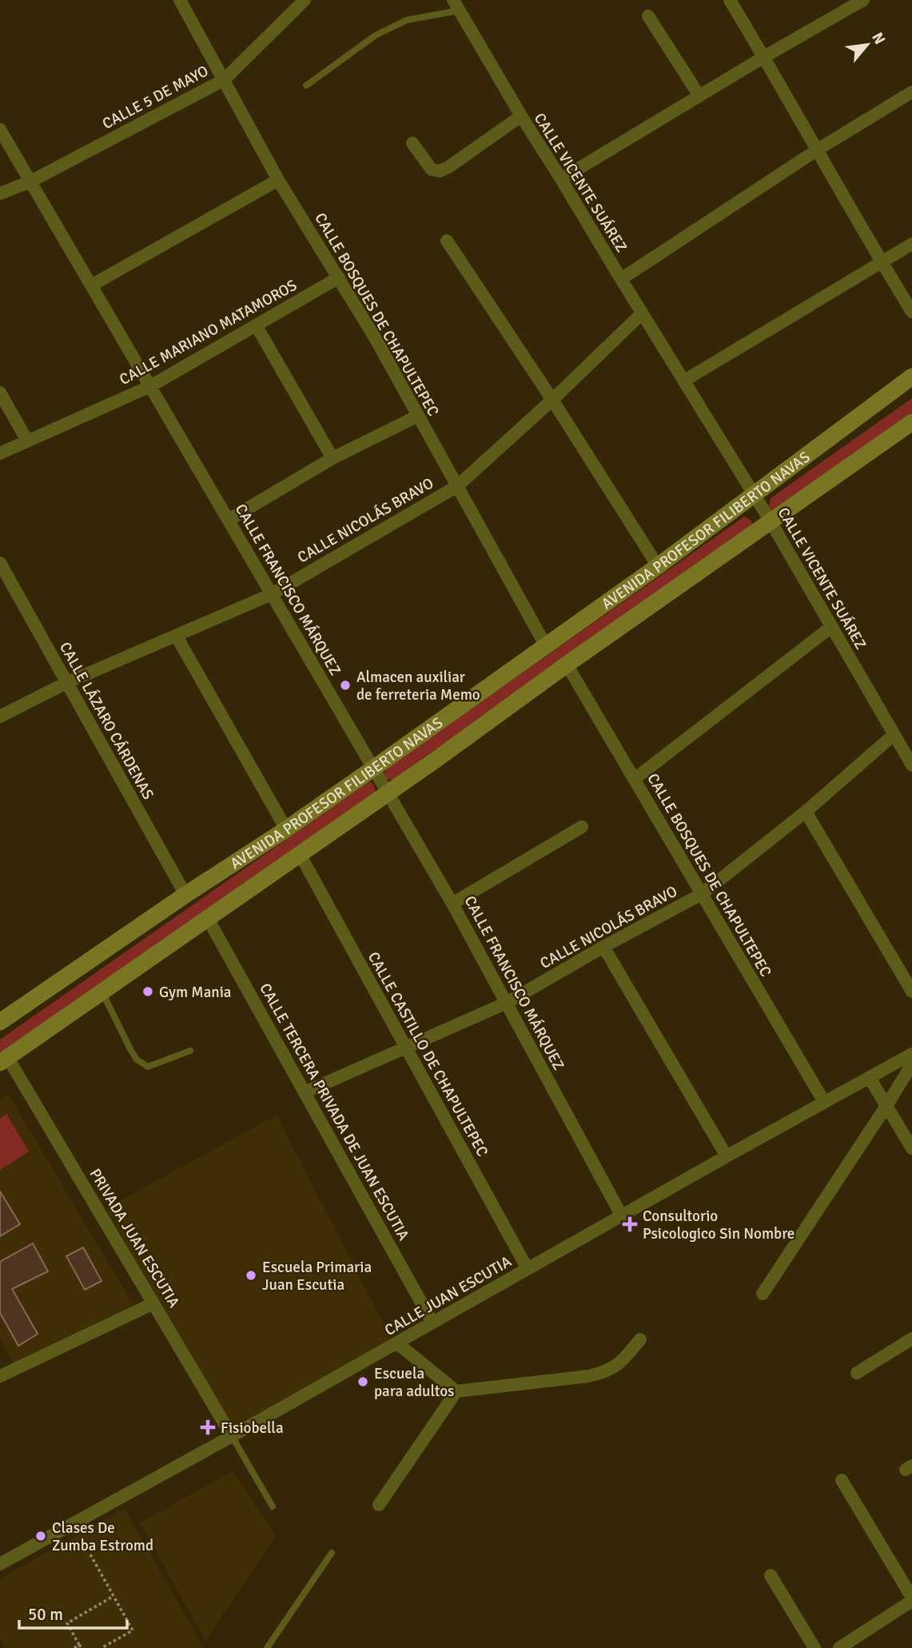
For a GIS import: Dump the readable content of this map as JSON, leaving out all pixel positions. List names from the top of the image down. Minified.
{"streets":{"main road":["AVENIDA PROFESOR FILIBERTO NAVAS"],"street":["CALLE 5 DE MAYO","CALLE VICENTE SUÁREZ","CALLE BOSQUES DE CHAPULTEPEC","CALLE MARIANO MATAMOROS","CALLE NICOLÁS BRAVO","CALLE FRANCISCO MÁRQUEZ","CALLE LÁZARO CÁRDENAS","CALLE CASTILLO DE CHAPULTEPEC","CALLE TERCERA PRIVADA DE JUAN ESCUTIA","PRIVADA JUAN ESCUTIA","CALLE JUAN ESCUTIA"]},"crossings":[["CALLE 5 DE MAYO","CALLE BOSQUES DE CHAPULTEPEC"],["CALLE 5 DE MAYO","CALLE FRANCISCO MÁRQUEZ"],["CALLE VICENTE SUÁREZ","CALLE NICOLÁS BRAVO"],["CALLE VICENTE SUÁREZ","AVENIDA PROFESOR FILIBERTO NAVAS"],["CALLE BOSQUES DE CHAPULTEPEC","CALLE MARIANO MATAMOROS"],["CALLE BOSQUES DE CHAPULTEPEC","CALLE NICOLÁS BRAVO"],["CALLE BOSQUES DE CHAPULTEPEC","AVENIDA PROFESOR FILIBERTO NAVAS"],["CALLE BOSQUES DE CHAPULTEPEC","CALLE JUAN ESCUTIA"],["CALLE MARIANO MATAMOROS","CALLE FRANCISCO MÁRQUEZ"],["CALLE NICOLÁS BRAVO","CALLE FRANCISCO MÁRQUEZ"],["CALLE NICOLÁS BRAVO","CALLE LÁZARO CÁRDENAS"],["CALLE NICOLÁS BRAVO","CALLE CASTILLO DE CHAPULTEPEC"],["CALLE NICOLÁS BRAVO","CALLE TERCERA PRIVADA DE JUAN ESCUTIA"],["AVENIDA PROFESOR FILIBERTO NAVAS","CALLE FRANCISCO MÁRQUEZ"],["AVENIDA PROFESOR FILIBERTO NAVAS","CALLE LÁZARO CÁRDENAS"],["AVENIDA PROFESOR FILIBERTO NAVAS","CALLE CASTILLO DE CHAPULTEPEC"],["AVENIDA PROFESOR FILIBERTO NAVAS","CALLE TERCERA PRIVADA DE JUAN ESCUTIA"],["AVENIDA PROFESOR FILIBERTO NAVAS","PRIVADA JUAN ESCUTIA"],["CALLE FRANCISCO MÁRQUEZ","CALLE JUAN ESCUTIA"],["CALLE CASTILLO DE CHAPULTEPEC","CALLE JUAN ESCUTIA"],["CALLE TERCERA PRIVADA DE JUAN ESCUTIA","CALLE JUAN ESCUTIA"],["PRIVADA JUAN ESCUTIA","CALLE JUAN ESCUTIA"]],"places":{"other":["Almacen auxiliar de ferreteria Memo","Gym Mania","Escuela Primaria Juan Escutia","Escuela para adultos","Clases De Zumba Estromd"],"health":["Consultorio Psicologico Sin Nombre","Fisiobella"]},"scale_bar":"50 m","north":"top right"}
